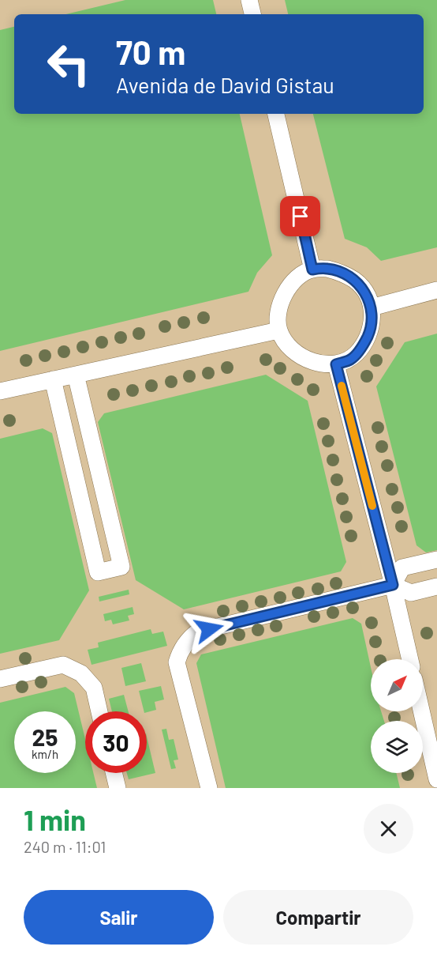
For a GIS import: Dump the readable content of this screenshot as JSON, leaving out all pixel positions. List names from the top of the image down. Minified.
{"north":"top right","page":{"turn":["70 m","Avenida de David Gistau"],"speed":"25 km/h","limit":"30","heading":["1 min","240 m · 11:01"],"buttons":["Salir","Compartir"]}}
